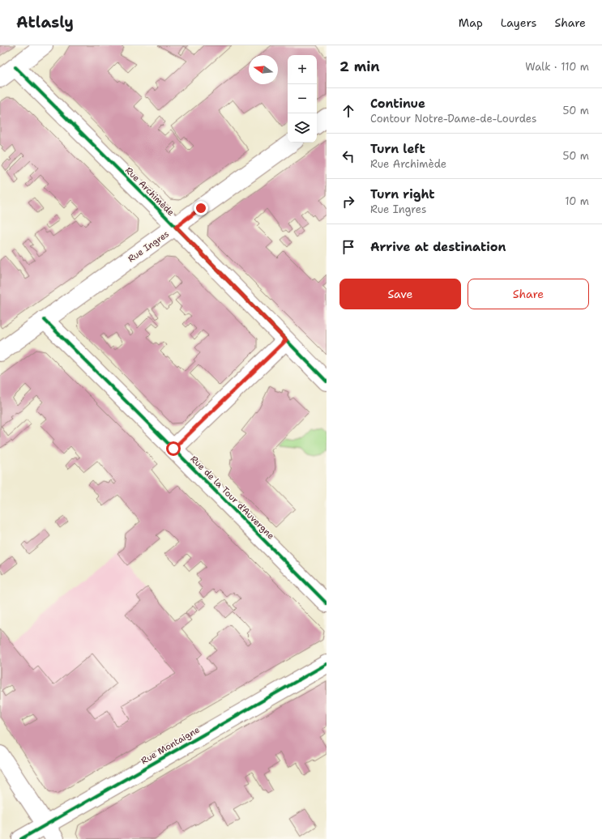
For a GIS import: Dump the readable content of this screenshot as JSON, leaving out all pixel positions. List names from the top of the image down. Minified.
{"streets":{"street":["Rue Archimède","Rue Ingres","Rue de la Tour d'Auvergne","Rue Montaigne"]},"crossings":[["Rue Archimède","Rue Ingres"],["Rue Ingres","Rue de la Tour d'Auvergne"]],"north":"left","page":{"header":"Atlasly","nav":["Map","Layers","Share"],"heading":["2 min","Walk · 110 m"],"map_buttons":["+","−"],"list":[["Continue","Contour Notre-Dame-de-Lourdes","50 m"],["Turn left","Rue Archimède","50 m"],["Turn right","Rue Ingres","10 m"],"Arrive at destination"],"buttons":["Save","Share"]}}
